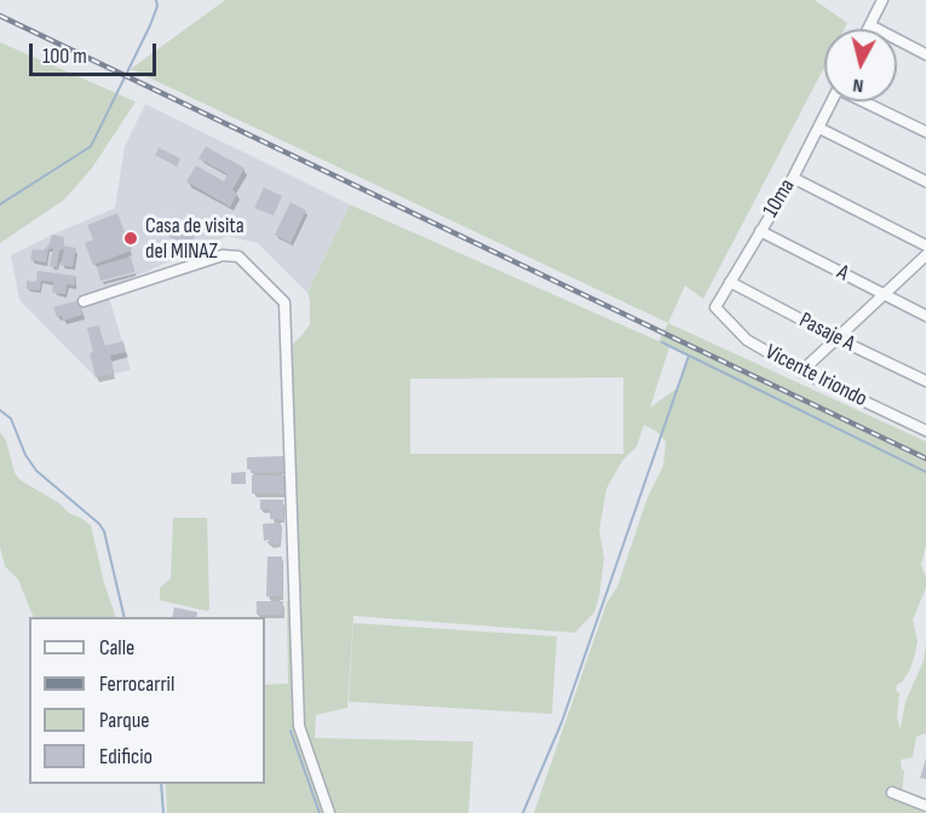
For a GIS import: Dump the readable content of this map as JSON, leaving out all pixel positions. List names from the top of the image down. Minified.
{"streets":{"street":["10ma","A","Pasaje A","Vicente Iriondo"]},"crossings":[["10ma","A"],["10ma","Pasaje A"],["10ma","Vicente Iriondo"]],"places":["Casa de visita del MINAZ"],"legend":["Calle","Ferrocarril","Parque","Edificio"],"scale_bar":"100 m","north":"bottom"}
